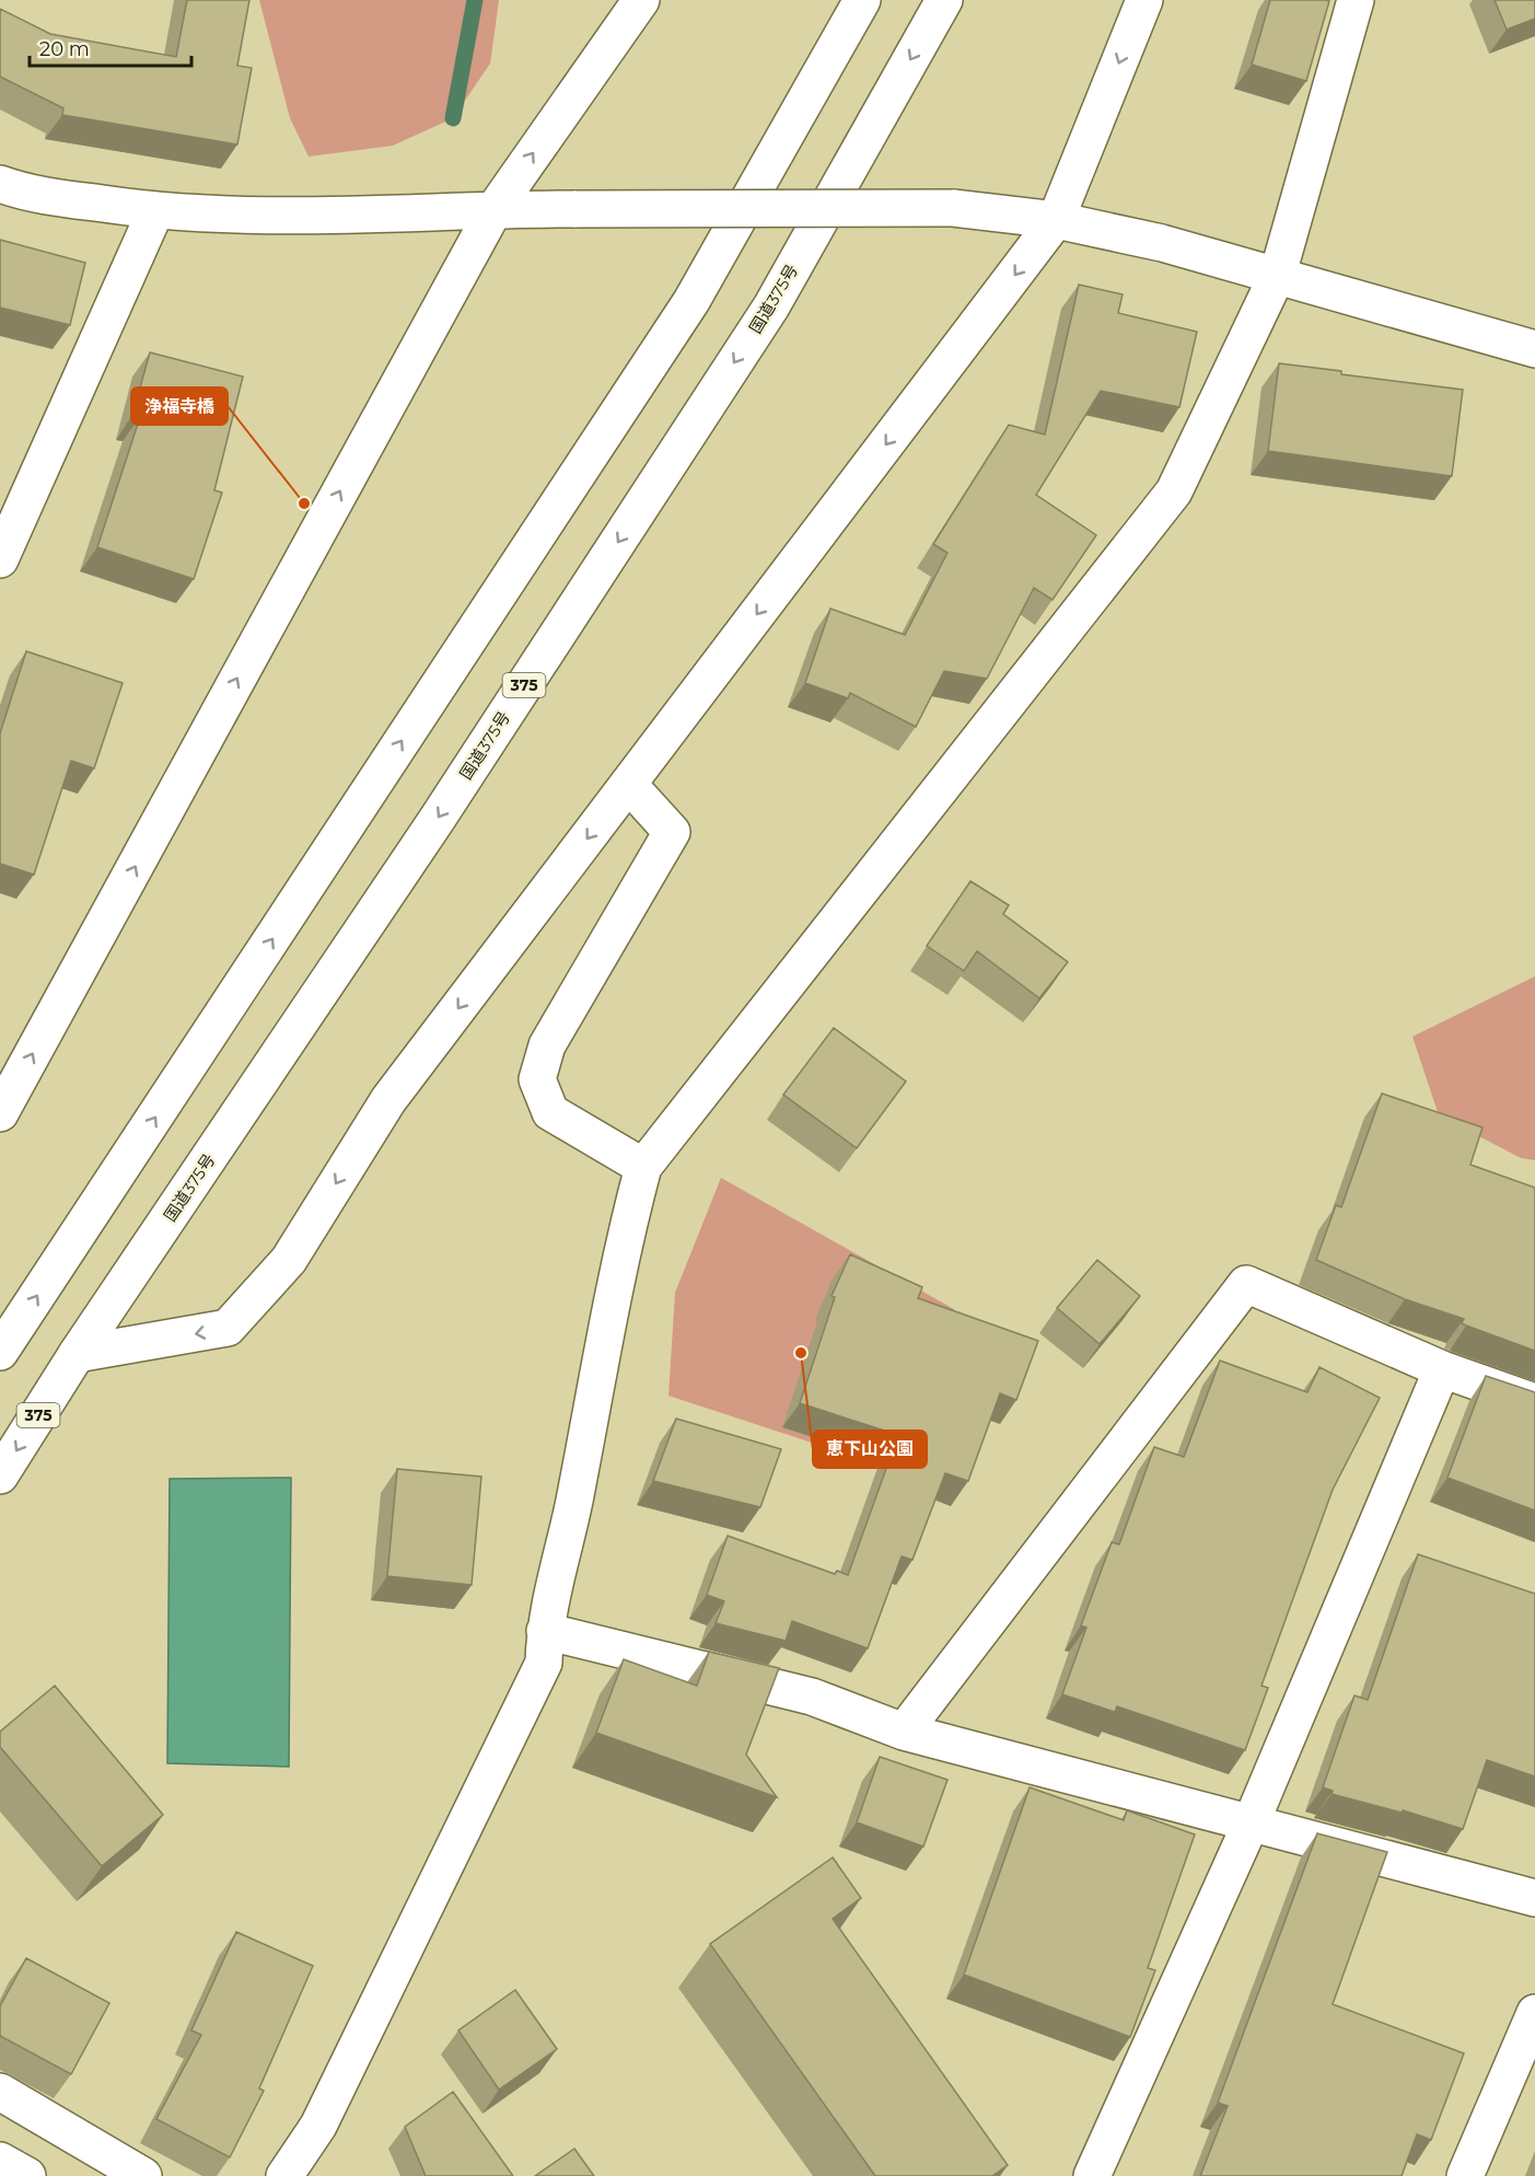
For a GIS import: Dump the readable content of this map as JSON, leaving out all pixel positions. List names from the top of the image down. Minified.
{"streets":{"main road":["国道375号","375"]},"places":["浄福寺橋","恵下山公園"],"scale_bar":"20 m"}
